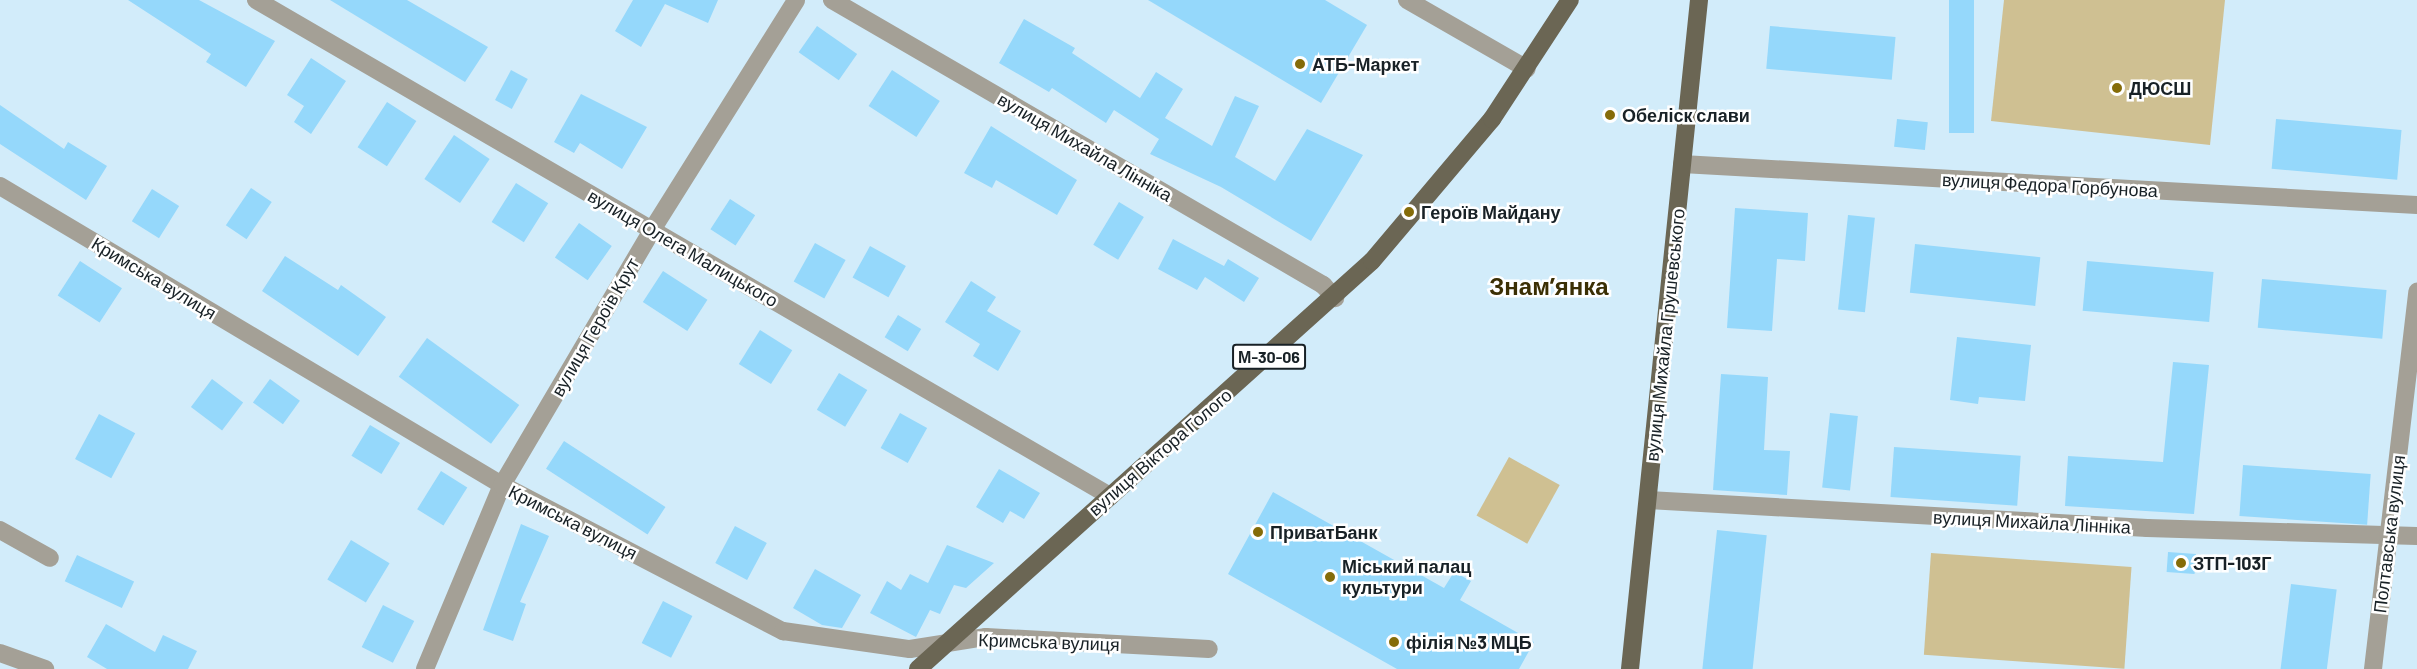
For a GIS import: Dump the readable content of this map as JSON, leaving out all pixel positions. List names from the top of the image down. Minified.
{"streets":{"main road":["вулиця Михайла Грушевського","М-30-06","вулиця Віктора Голого"],"street":["вулиця Михайла Лінніка","вулиця Федора Горбунова","вулиця Олега Малицького","Кримська вулиця","вулиця Героїв Крут","Полтавська вулиця"]},"crossings":[["вулиця Михайла Лінніка","вулиця Михайла Грушевського"],["вулиця Михайла Лінніка","вулиця Віктора Голого"],["вулиця Михайла Лінніка","Полтавська вулиця"],["вулиця Федора Горбунова","вулиця Михайла Грушевського"],["вулиця Олега Малицького","вулиця Героїв Крут"],["вулиця Олега Малицького","вулиця Віктора Голого"],["Кримська вулиця","вулиця Героїв Крут"],["Кримська вулиця","вулиця Віктора Голого"]],"districts":["Знам’янка"],"places":["АТБ-Маркет","ДЮСШ","Обеліск слави","Героїв Майдану","ПриватБанк","ЗТП-103Г","Міський палац культури","філія №3 МЦБ"]}
